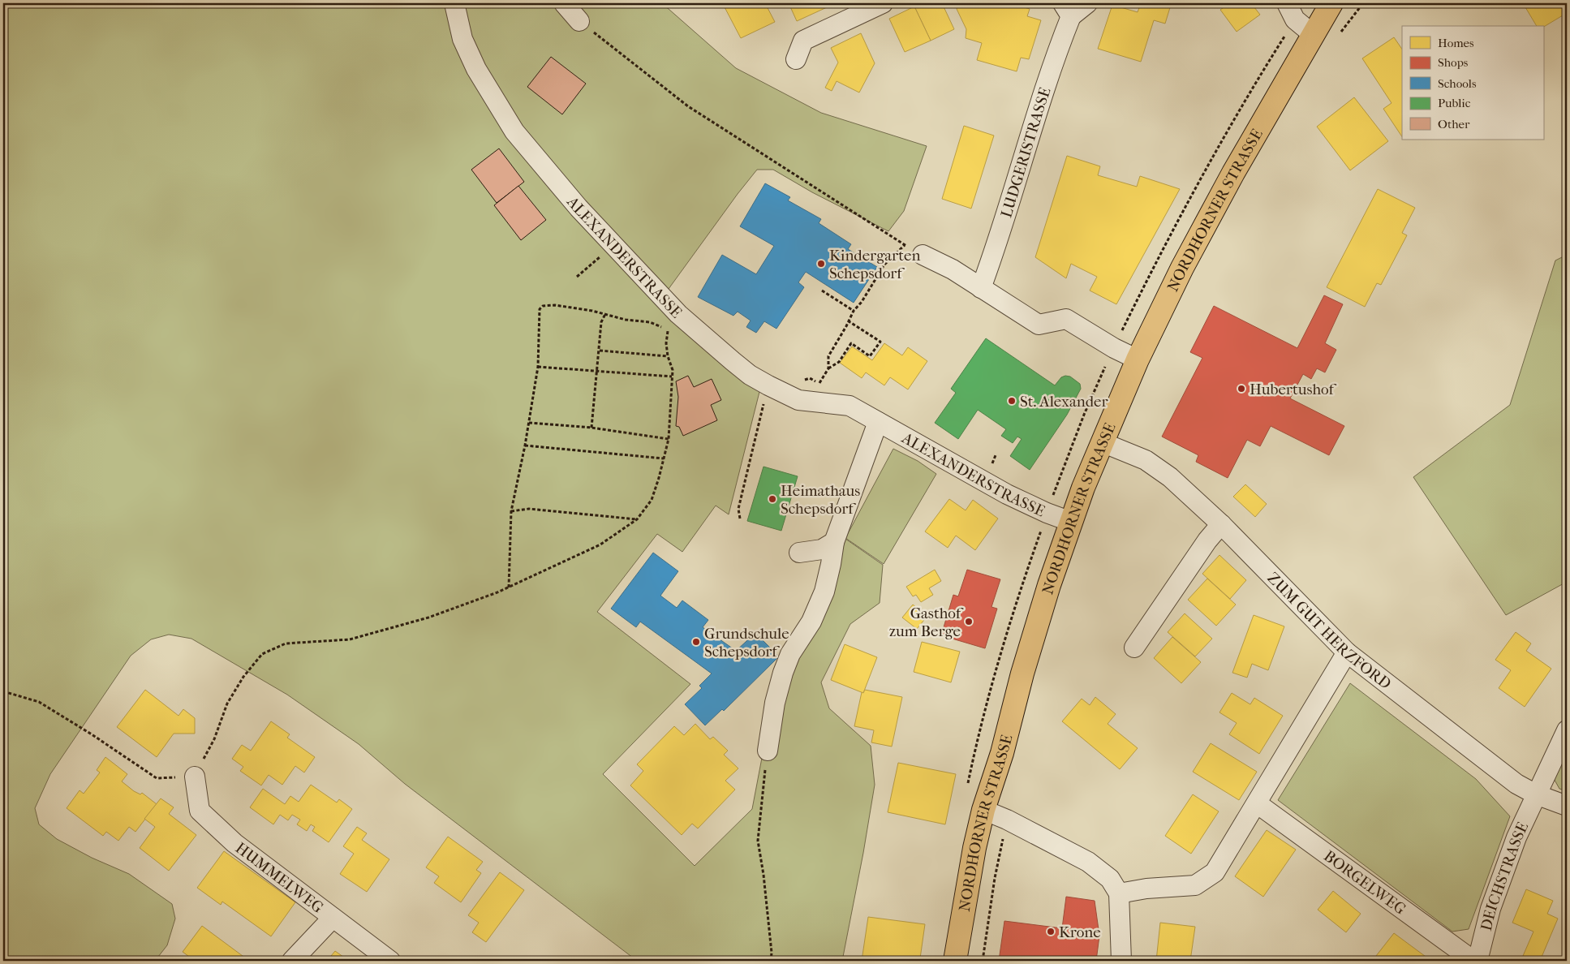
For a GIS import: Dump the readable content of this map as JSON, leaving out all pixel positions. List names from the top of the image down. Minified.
{"streets":{"main road":["NORDHORNER STRASSE"],"street":["LUDGERISTRASSE","ALEXANDERSTRASSE","ZUM GUT HERZFORD","HUMMELWEG","DEICHSTRASSE","BORGELWEG"]},"crossings":[["NORDHORNER STRASSE","ALEXANDERSTRASSE"],["NORDHORNER STRASSE","ZUM GUT HERZFORD"],["ZUM GUT HERZFORD","DEICHSTRASSE"]],"places":["Kindergarten Schepsdorf","Hubertushof","St. Alexander","Heimathaus Schepsdorf","Gasthof zum Berge","Grundschule Schepsdorf","Krone"],"legend":["Homes","Shops","Schools","Public","Other"]}
